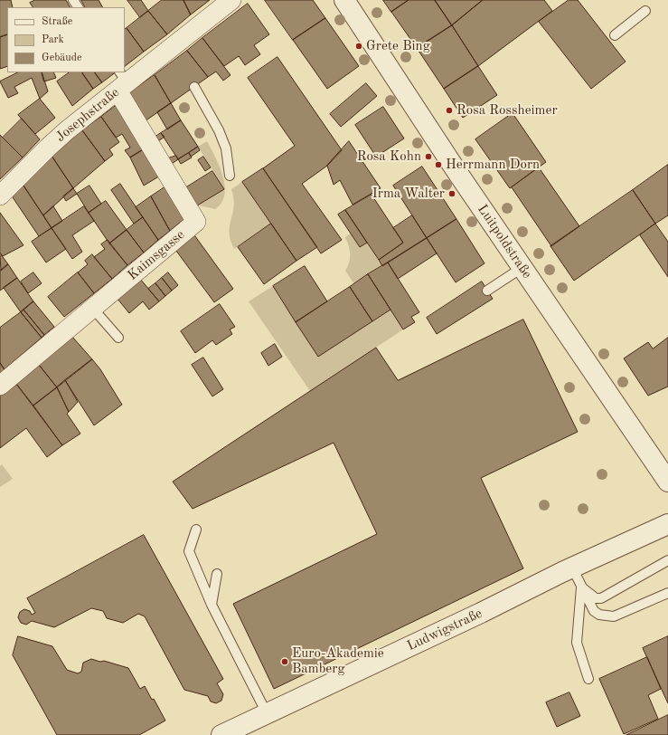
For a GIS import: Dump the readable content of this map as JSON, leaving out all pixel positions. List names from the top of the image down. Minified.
{"streets":{"street":["Josephstraße","Luitpoldstraße","Kaimsgasse","Ludwigstraße"]},"crossings":[["Josephstraße","Kaimsgasse"]],"places":["Grete Bing","Rosa Rossheimer","Rosa Kohn","Herrmann Dorn","Irma Walter","Euro-Akademie Bamberg"],"legend":["Straße","Park","Gebäude"]}
